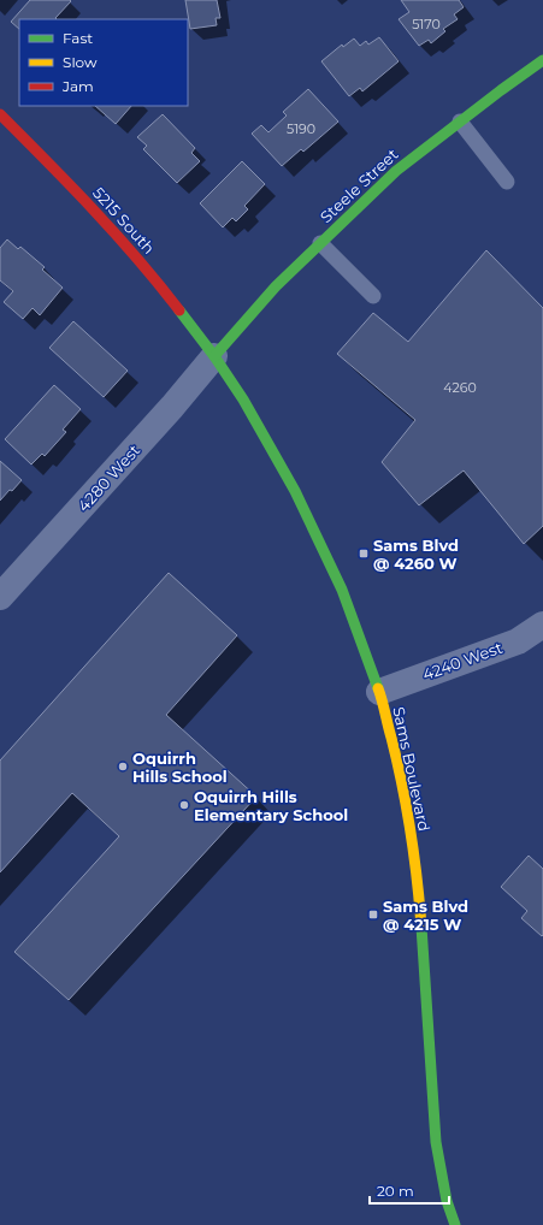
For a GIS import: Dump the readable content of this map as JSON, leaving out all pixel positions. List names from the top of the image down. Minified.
{"streets":{"street":["Steele Street","5215 South","4280 West","4240 West","Sams Boulevard"]},"crossings":[["Steele Street","5215 South"],["Steele Street","4280 West"],["Steele Street","Sams Boulevard"],["5215 South","4280 West"],["5215 South","Sams Boulevard"],["4280 West","Sams Boulevard"],["4240 West","Sams Boulevard"]],"places":{"transit":["Sams Blvd @ 4260 W","Sams Blvd @ 4215 W"],"other":["Oquirrh Hills School","Oquirrh Hills Elementary School"]},"house_numbers":["5170","5190","4260"],"legend":["Fast","Slow","Jam"],"scale_bar":"20 m"}
